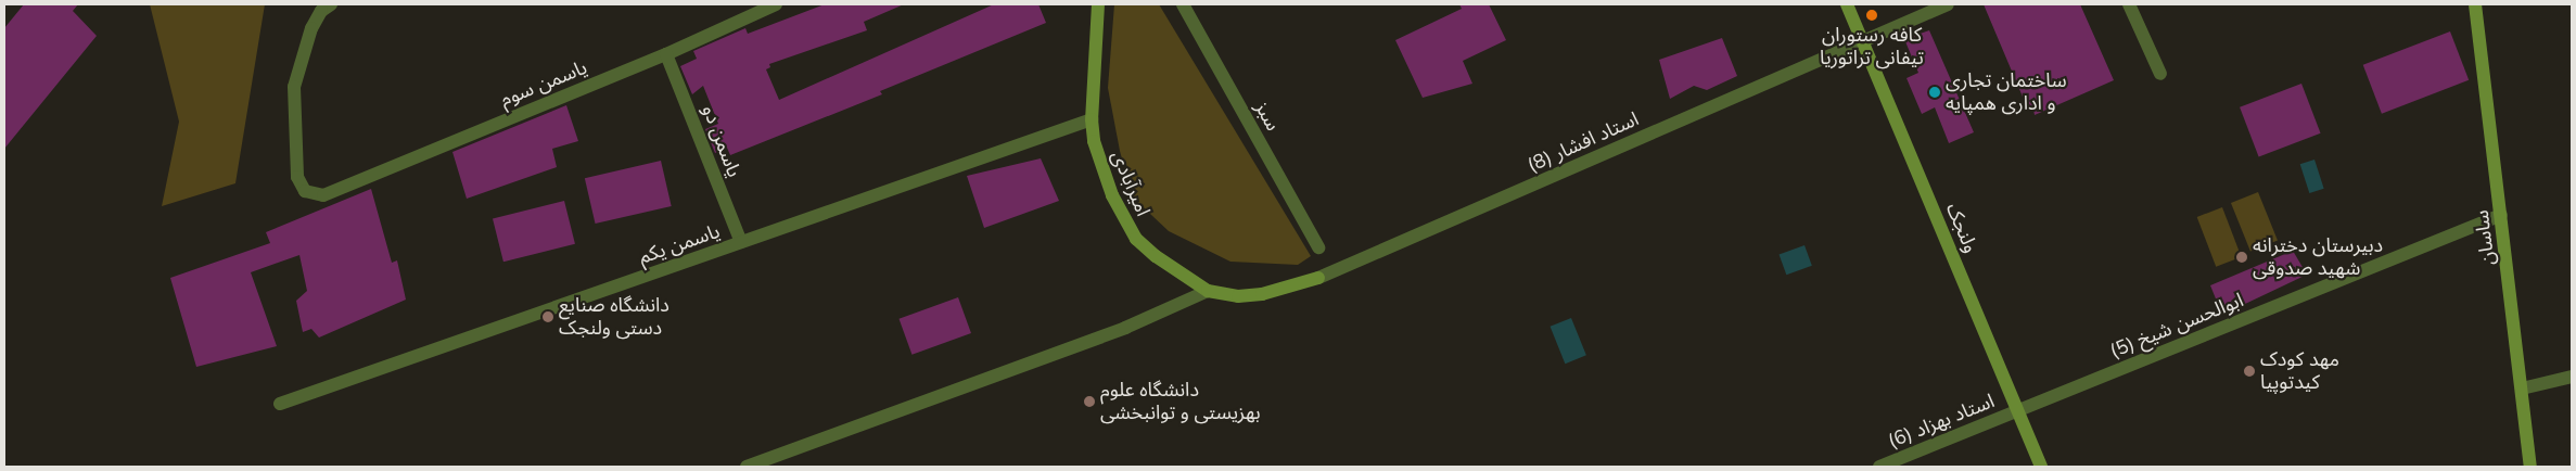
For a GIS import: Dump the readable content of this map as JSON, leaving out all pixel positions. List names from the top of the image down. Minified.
{"streets":{"street":["یاسمن سوم","سبز","یاسمن دو","استاد افشار (8)","امیرآبادی","ولنجک","ساسان","یاسمن یکم","ابوالحسن شیخ (5)","استاد بهزاد (6)"]},"crossings":[["یاسمن سوم","یاسمن دو"],["یاسمن دو","یاسمن یکم"],["استاد افشار (8)","امیرآبادی"],["استاد افشار (8)","ولنجک"],["امیرآبادی","یاسمن یکم"],["ولنجک","ابوالحسن شیخ (5)"],["ولنجک","استاد بهزاد (6)"],["ساسان","ابوالحسن شیخ (5)"],["ابوالحسن شیخ (5)","استاد بهزاد (6)"]],"places":["کافه رستوران تیفانی تراتوریا","ساختمان تجاری و اداری همپایه","دبیرستان دخترانه شهید صدوقی","دانشگاه صنایع دستى ولنجک","مهد کودک کیدتوپیا","دانشگاه علوم بهزیستی و توانبخشی"]}
